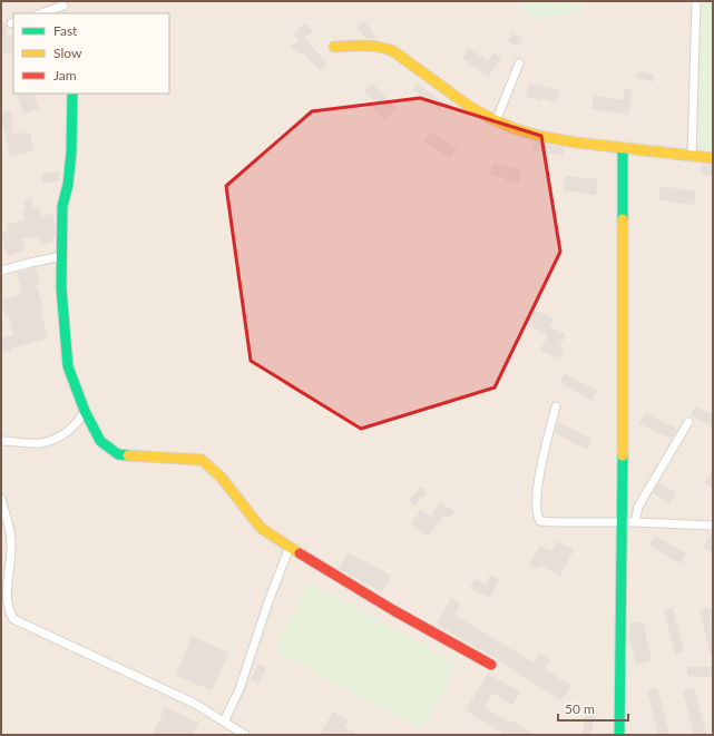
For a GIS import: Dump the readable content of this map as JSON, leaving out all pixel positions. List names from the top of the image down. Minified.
{"legend":["Fast","Slow","Jam"],"scale_bar":"50 m"}
